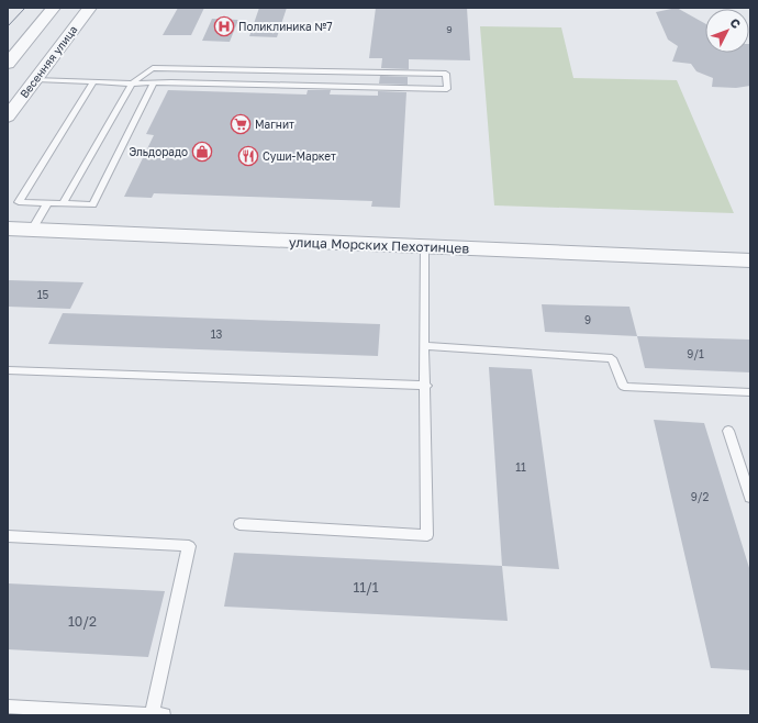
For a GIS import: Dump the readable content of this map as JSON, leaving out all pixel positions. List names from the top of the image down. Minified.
{"streets":{"street":["Весенняя улица","улица Морских Пехотинцев"]},"places":{"hospital":["Поликлиника №7"],"supermarket":["Магнит"],"shop":["Эльдорадо"],"restaurant":["Суши-Маркет"]},"house_numbers":["9","15","9","13","9/1","11","9/2","11/1","10/2"],"north":"top right"}
